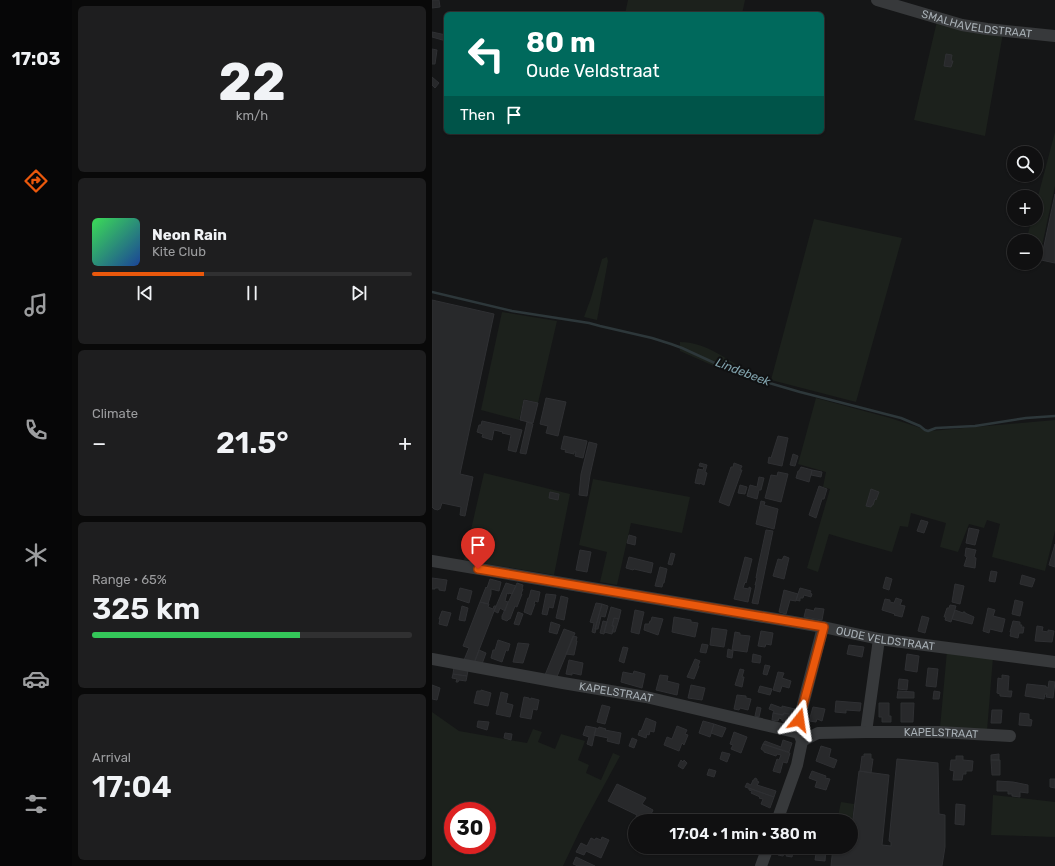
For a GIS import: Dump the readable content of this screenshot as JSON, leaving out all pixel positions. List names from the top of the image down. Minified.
{"streets":{"street":["SMALHAVELDSTRAAT","OUDE VELDSTRAAT","KAPELSTRAAT"]},"water":["Lindebeek"],"page":{"tabs":"17:03","tile":[["22","km/h"],"Climate",["Range · 65%","325 km"],["Arrival","17:04"]],"turn":["80 m","Oude Veldstraat"],"then":"Then","map_buttons":["+","−"],"song":["Neon Rain","Kite Club"],"heat":["−","21.5°","+"],"limit":"30","trip":"17:04 · 1 min · 380 m"}}
